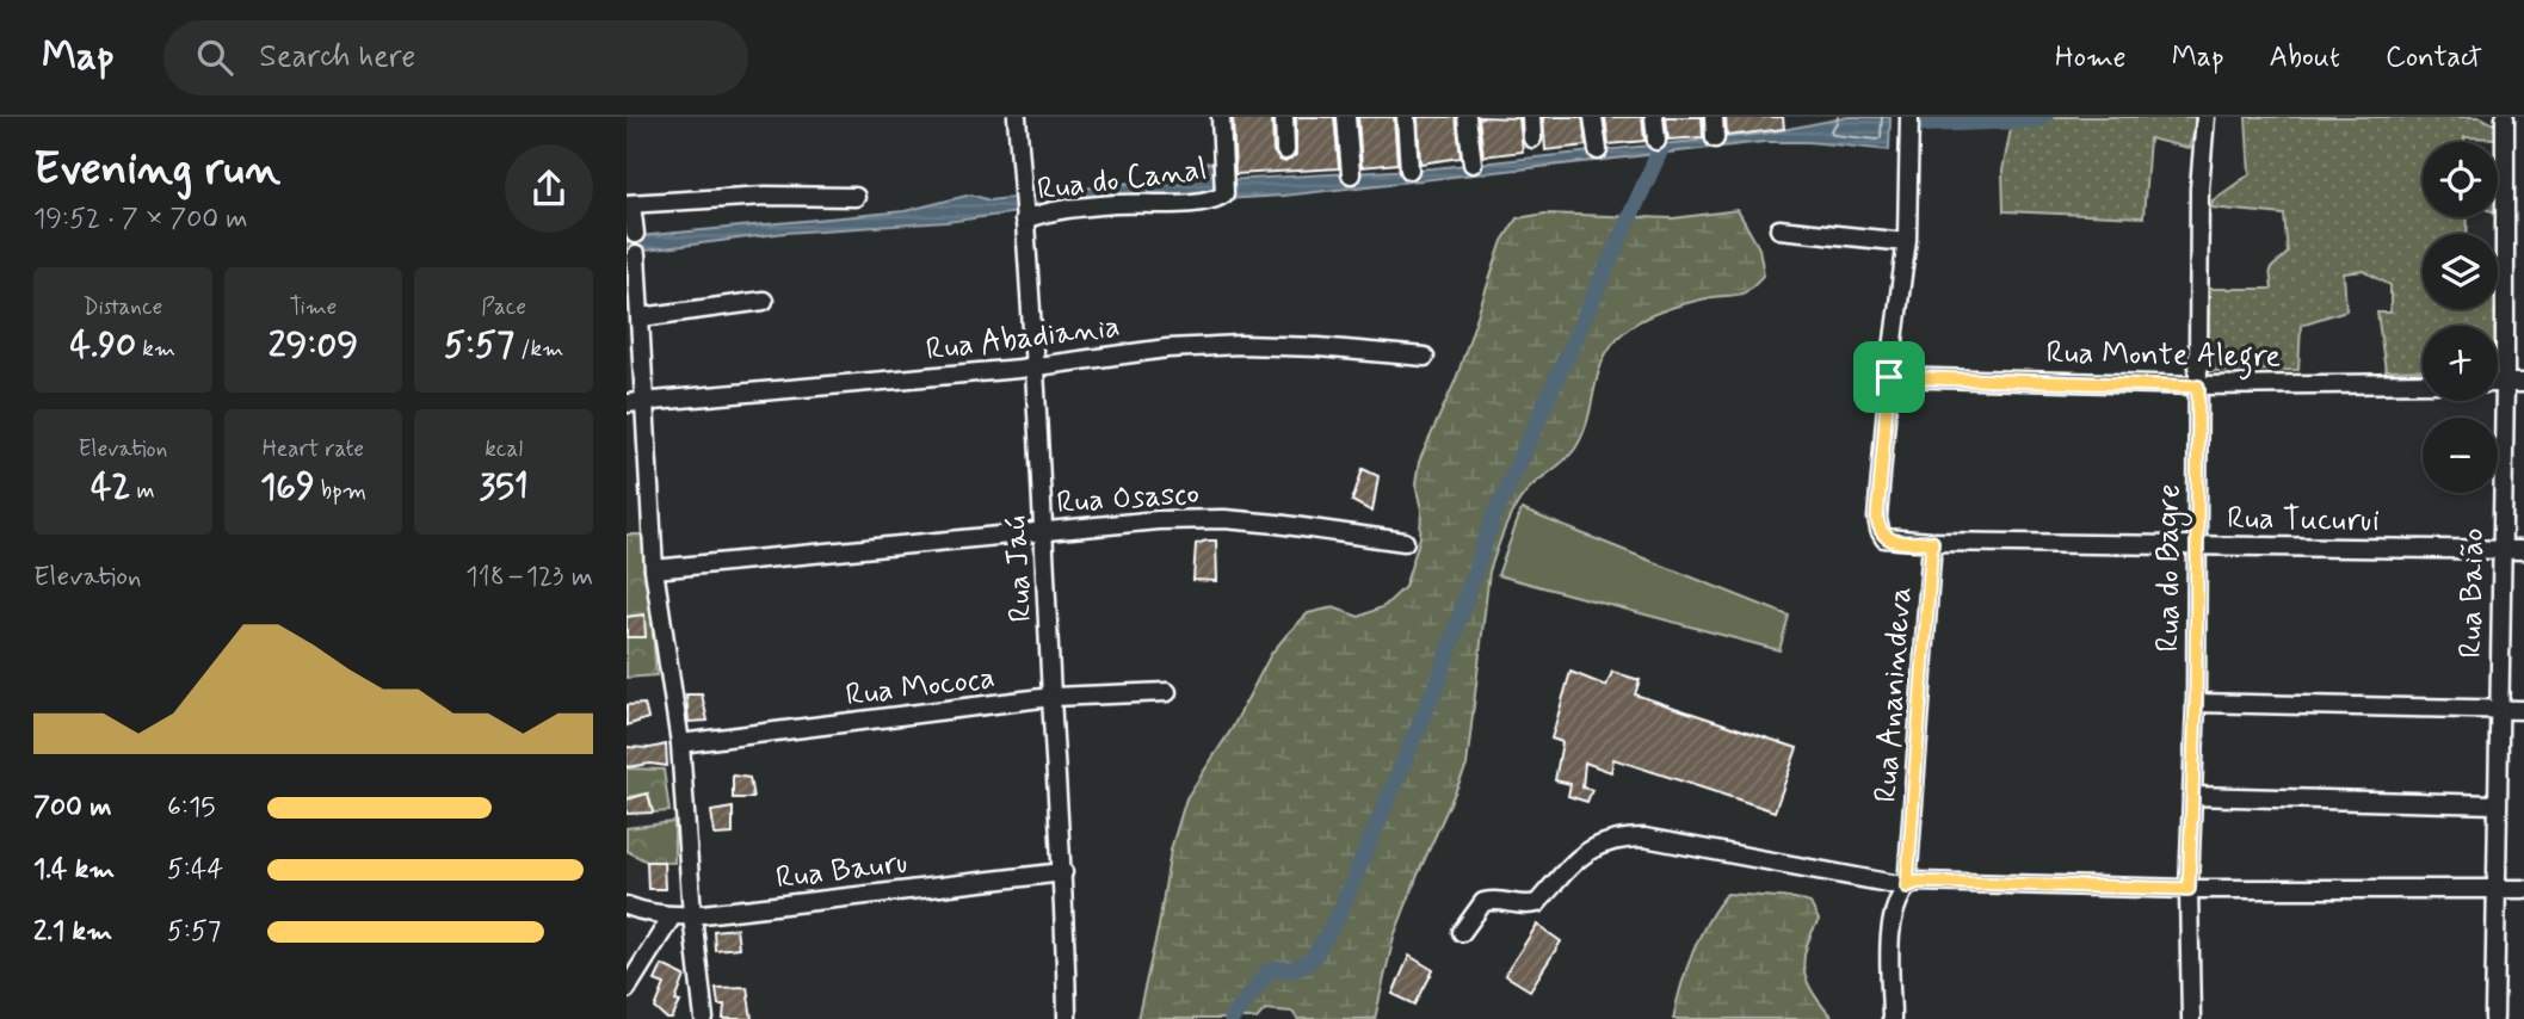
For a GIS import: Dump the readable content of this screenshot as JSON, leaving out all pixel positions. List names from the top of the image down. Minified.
{"streets":{"street":["Rua do Canal","Rua Abadiania","Rua Monte Alegre","Rua Osasco","Rua Tucurui","Rua do Bagre","Rua Jaú","Rua Baião","Rua Mococa","Rua Ananindeva","Rua Bauru"]},"crossings":[["Rua do Canal","Rua Jaú"],["Rua Abadiania","Rua Jaú"],["Rua Monte Alegre","Rua do Bagre"],["Rua Monte Alegre","Rua Ananindeva"],["Rua Osasco","Rua Jaú"],["Rua Tucurui","Rua do Bagre"],["Rua Tucurui","Rua Baião"],["Rua Tucurui","Rua Ananindeva"],["Rua Jaú","Rua Mococa"],["Rua Jaú","Rua Bauru"]],"page":{"header":"Map","search":"Search here","nav":["Home","Map","About","Contact"],"heading":["Evening run","19:52 · 7 × 700 m"],"map_buttons":["+","−"],"stats":[["Distance","4.90 km"],["Time","29:09"],["Pace","5:57 /km"],["Elevation","42 m"],["Heart rate","169 bpm"],["kcal","351"]],"chart":["Elevation","118–123 m"],"list":[{"name":"700 m","note":"6:15"},{"name":"1.4 km","note":"5:44"},{"name":"2.1 km","note":"5:57"}]}}
